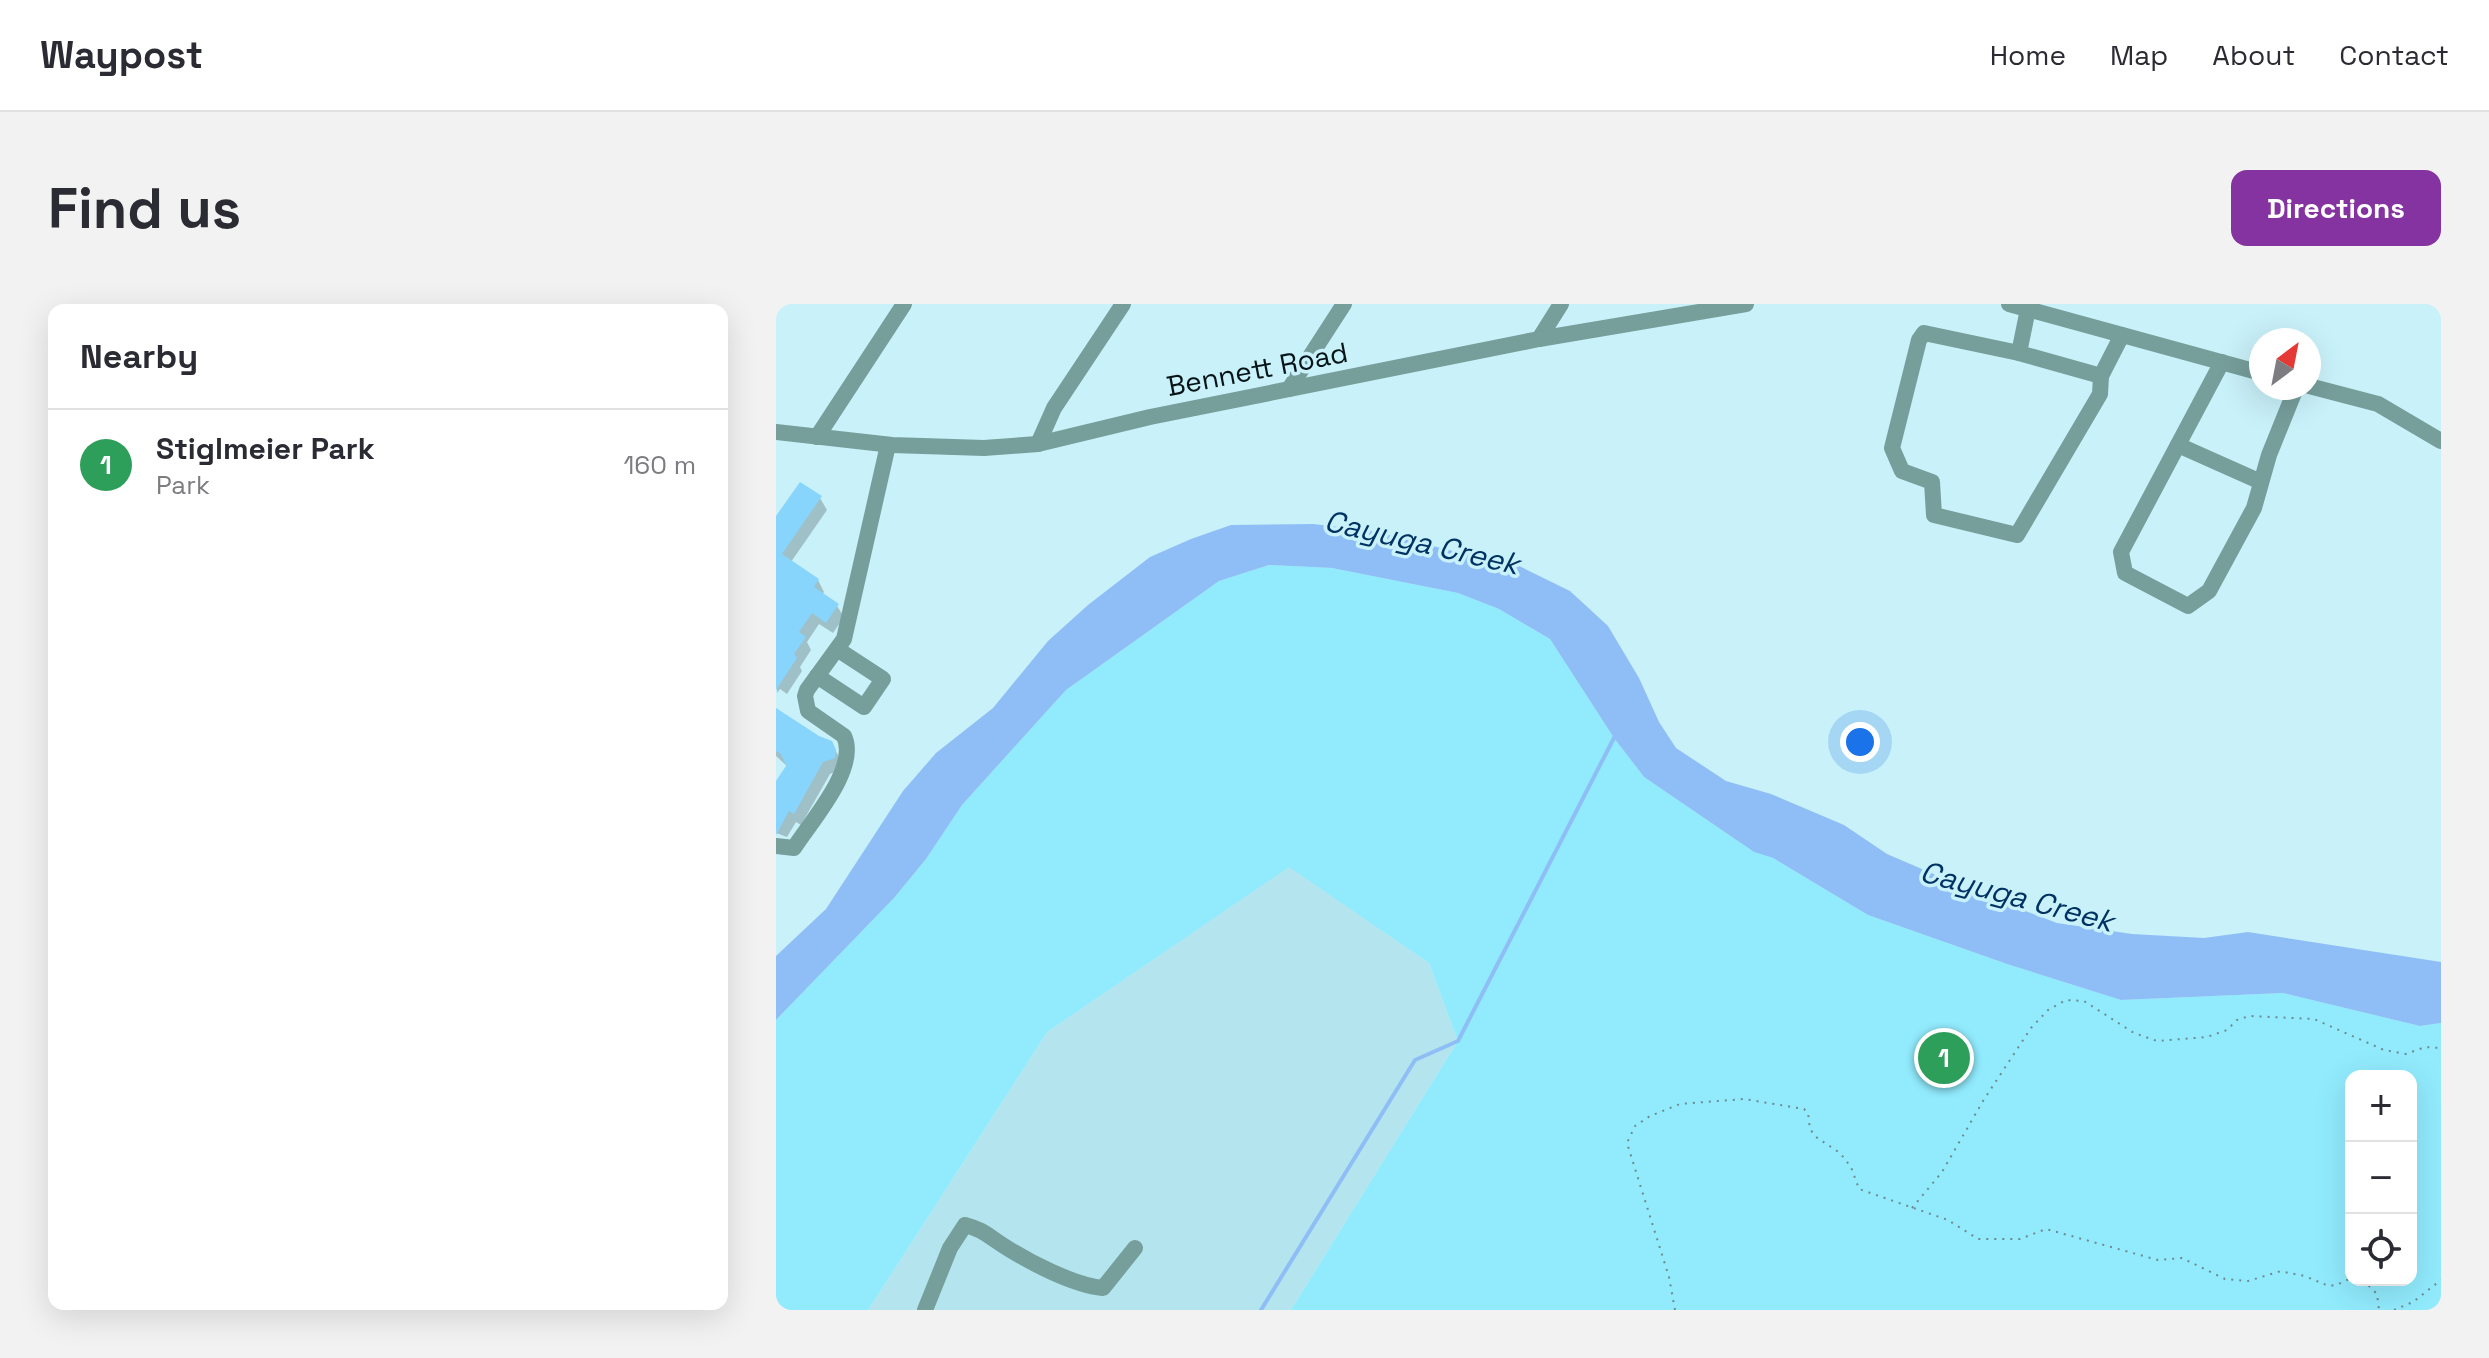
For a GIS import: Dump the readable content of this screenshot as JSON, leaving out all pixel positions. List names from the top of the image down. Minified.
{"streets":{"street":["Bennett Road"]},"water":["Cayuga Creek"],"north":"top right","page":{"header":"Waypost","nav":["Home","Map","About","Contact"],"buttons":"Directions","title":"Find us","heading":"Nearby","list":[{"mark":"1","name":"Stiglmeier Park","note":"Park","value":"160 m"}],"pins":"1","map_buttons":["+","−"]}}
